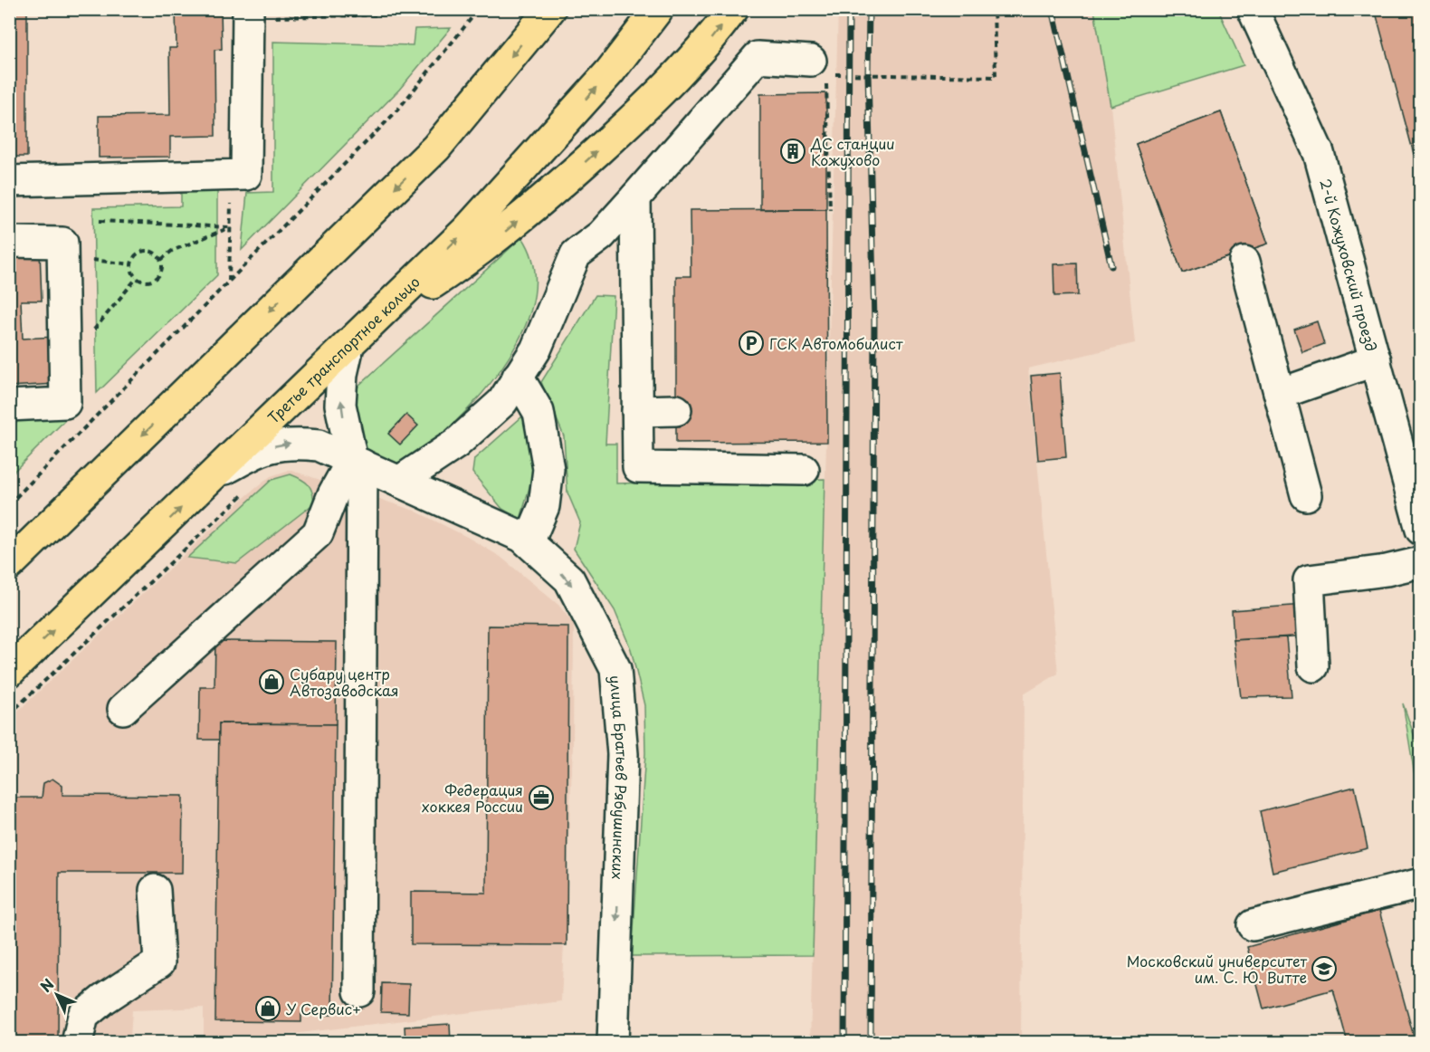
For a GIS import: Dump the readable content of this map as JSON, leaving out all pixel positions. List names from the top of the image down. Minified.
{"streets":{"main road":["Третье транспортное кольцо"],"street":["2-й Кожуховский проезд","улица Братьев Рябушинских"]},"crossings":[["Третье транспортное кольцо","улица Братьев Рябушинских"]],"places":{"building":["ДС станции Кожухово"],"parking":["ГСК Автомобилист"],"shop":["Субару центр Автозаводская","У Сервис+"],"office":["Федерация хоккея России"],"school or university":["Московский университет им. С. Ю. Витте"]},"north":"top left"}
